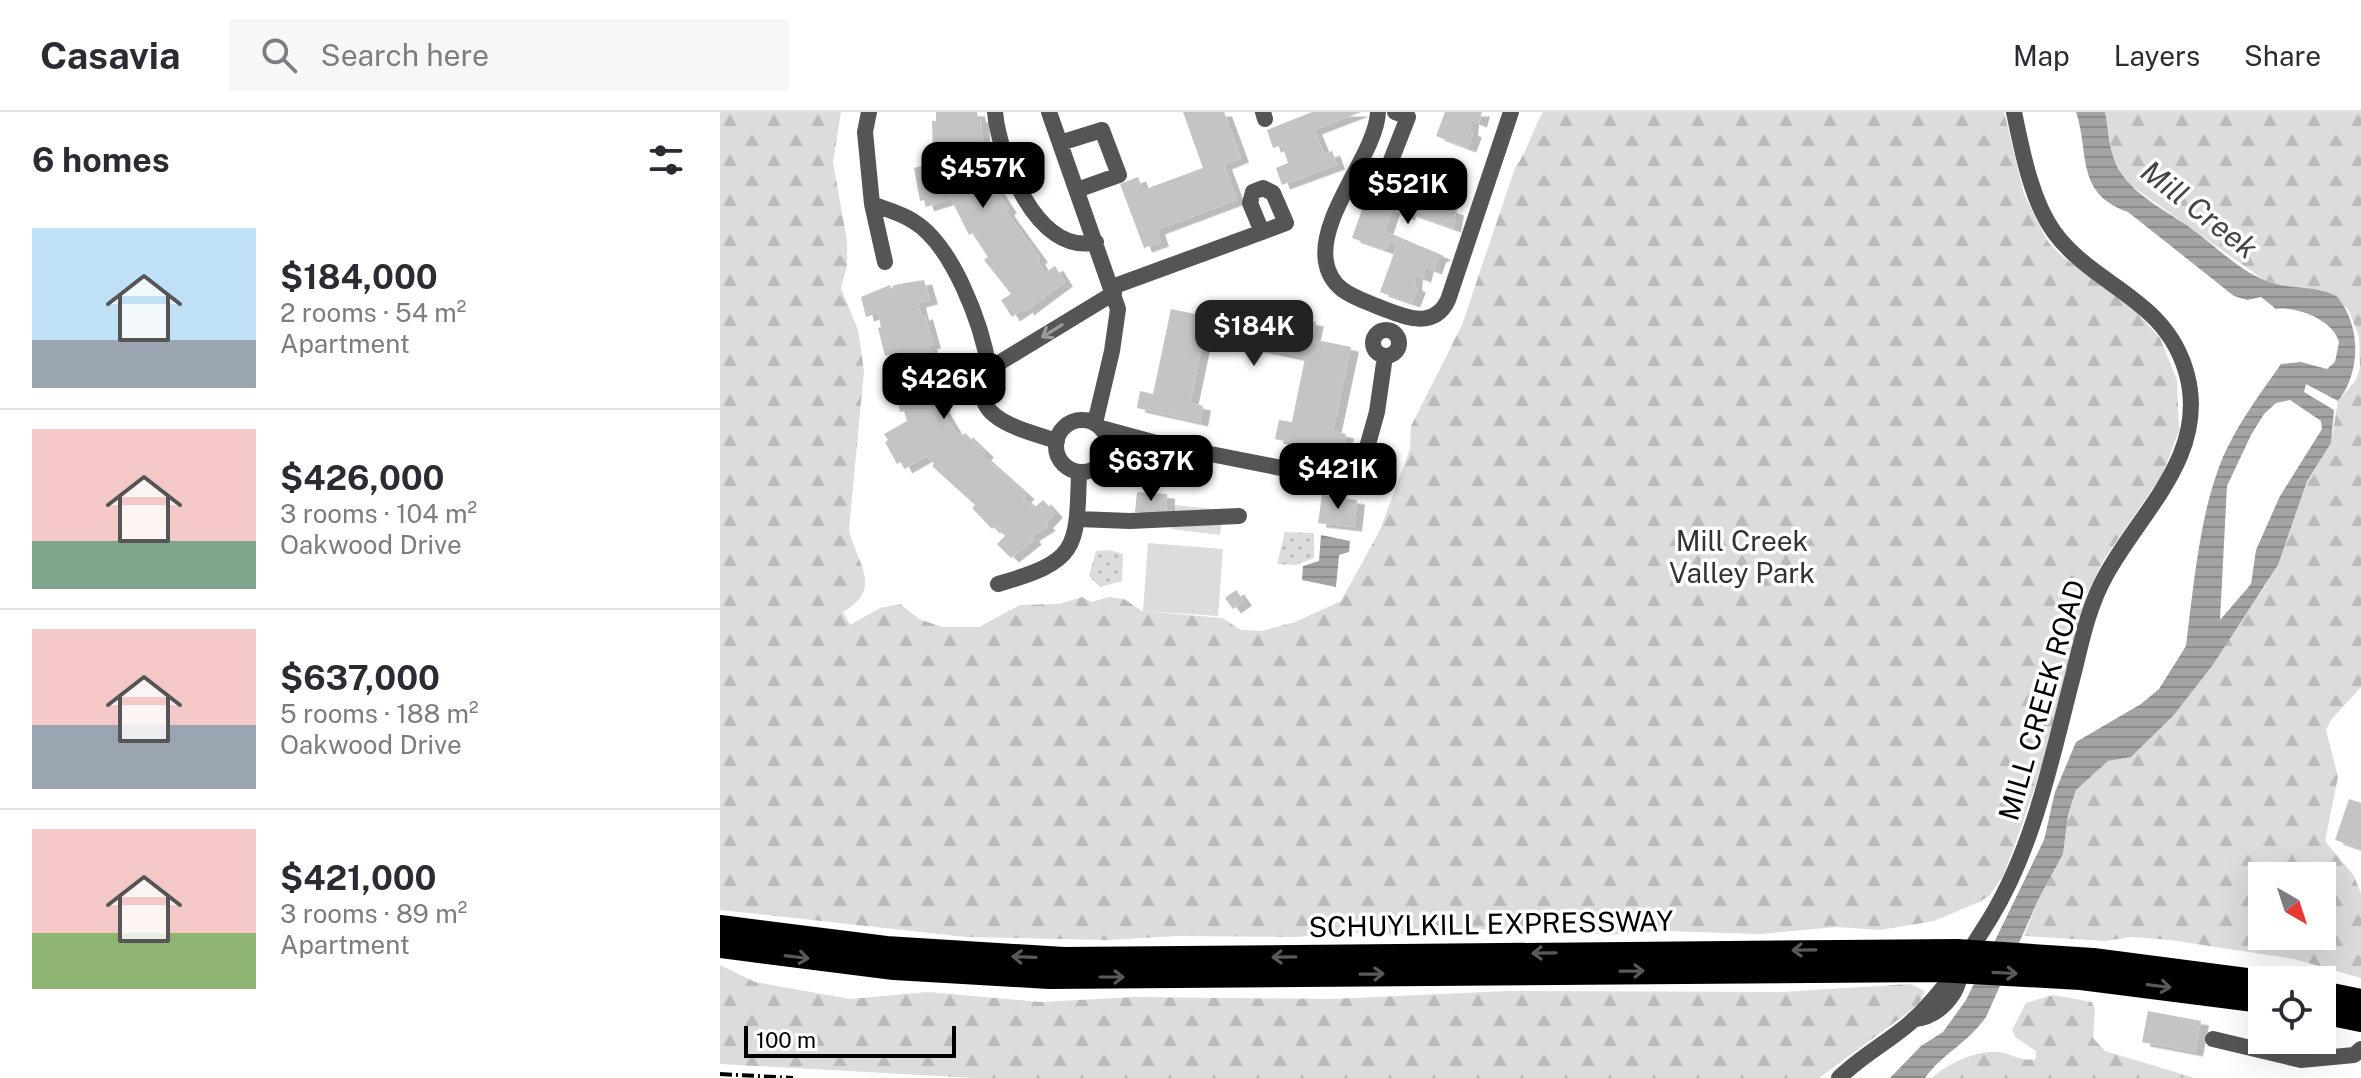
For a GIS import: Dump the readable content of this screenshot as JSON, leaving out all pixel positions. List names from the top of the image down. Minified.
{"streets":{"highway":["SCHUYLKILL EXPRESSWAY"],"street":["MILL CREEK ROAD"]},"water":["Mill Creek"],"parks":["Mill Creek Valley Park"],"scale_bar":"100 m","north":"bottom right","page":{"header":"Casavia","search":"Search here","nav":["Map","Layers","Share"],"heading":"6 homes","price":["$457K","$521K","$184K","$426K","$637K","$421K"],"list":[{"name":"$184,000","note":"2 rooms · 54 m² · Apartment"},{"name":"$426,000","note":"3 rooms · 104 m² · Oakwood Drive"},{"name":"$637,000","note":"5 rooms · 188 m² · Oakwood Drive"},{"name":"$421,000","note":"3 rooms · 89 m² · Apartment"}],"scale":"100 m"}}
